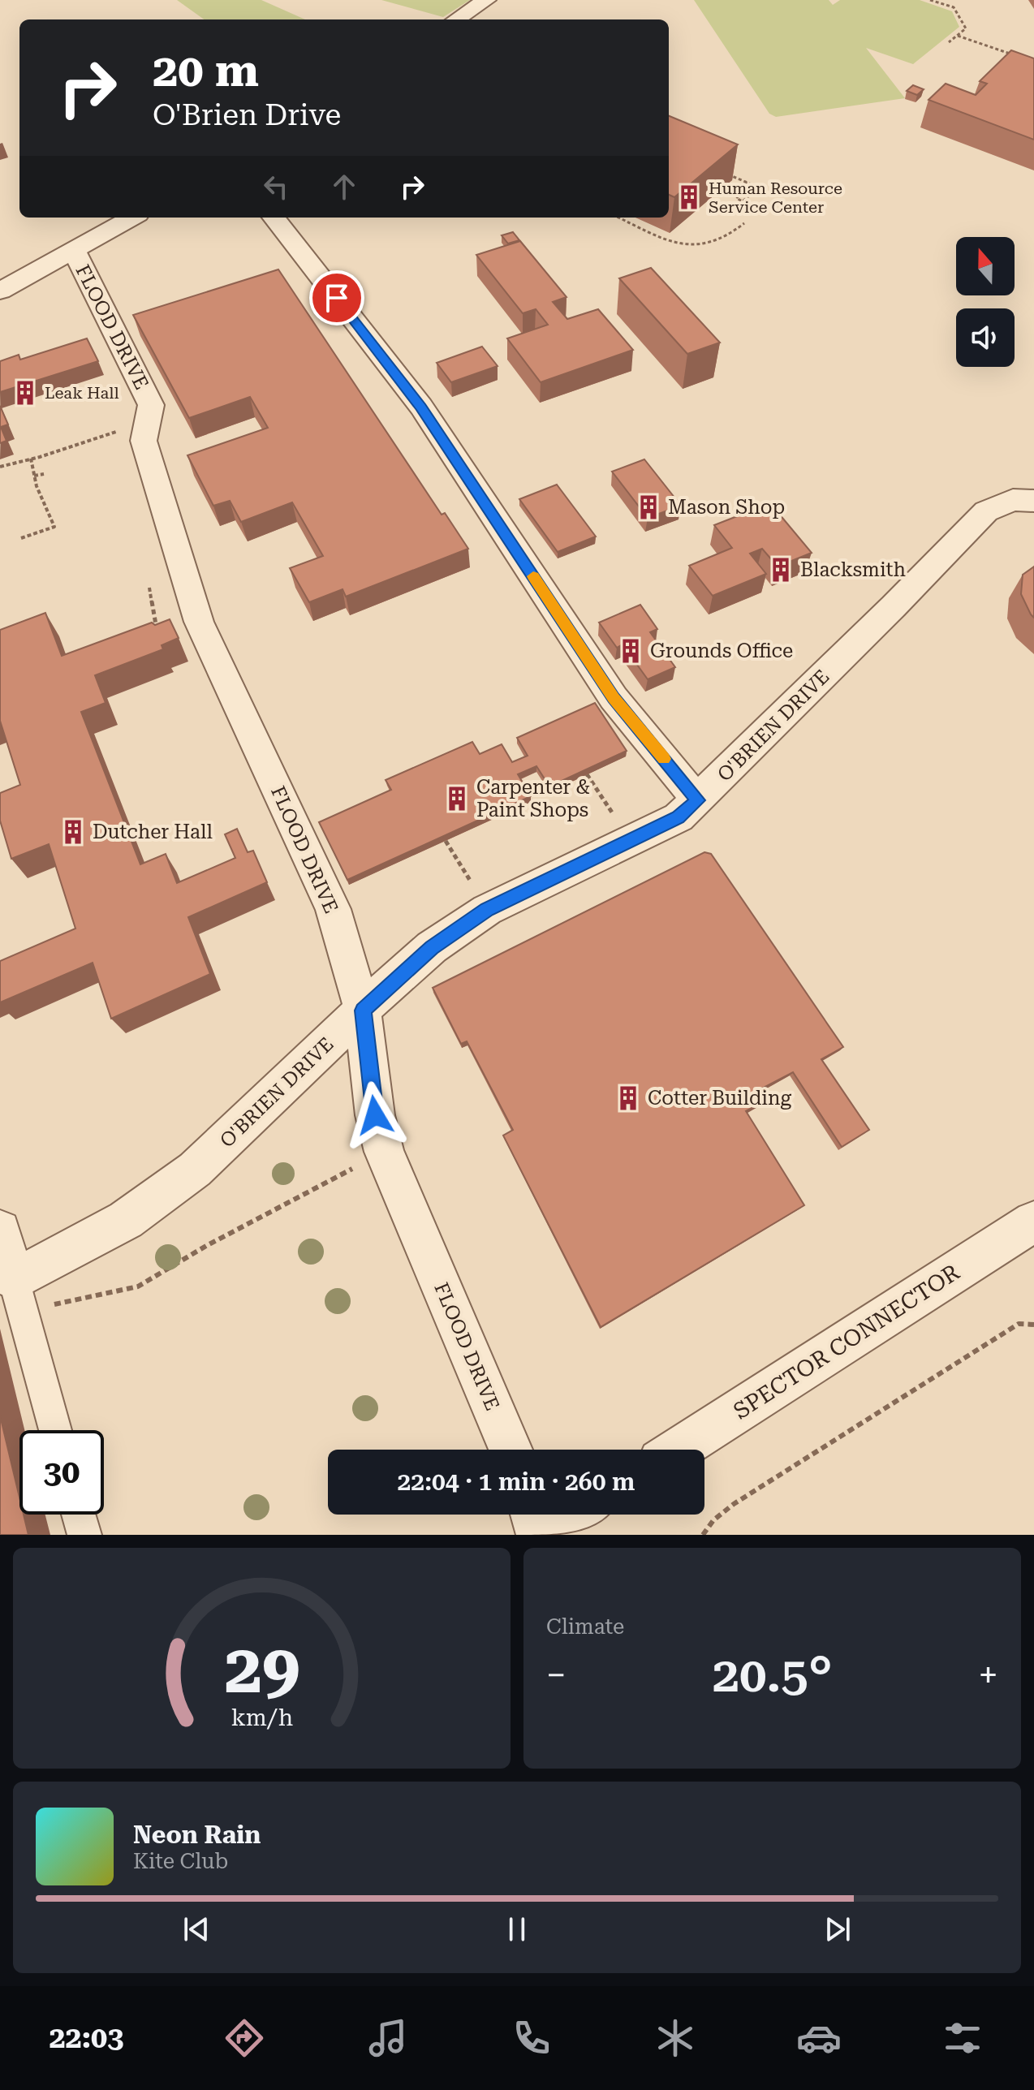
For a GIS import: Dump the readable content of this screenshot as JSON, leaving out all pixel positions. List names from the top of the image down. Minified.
{"streets":{"street":["FLOOD DRIVE","O'BRIEN DRIVE","SPECTOR CONNECTOR"]},"crossings":[["FLOOD DRIVE","O'BRIEN DRIVE"]],"places":{"building":["Human Resource Service Center","Leak Hall","Mason Shop","Blacksmith","Grounds Office","Carpenter & Paint Shops","Dutcher Hall","Cotter Building"]},"north":"top","page":{"turn":["20 m","O'Brien Drive"],"limit":"30","trip":"22:04 · 1 min · 260 m","tile":"Climate","heat":["−","20.5°","+"],"song":["Neon Rain","Kite Club"],"tabs":"22:03","gauge":["29","km/h"]}}
